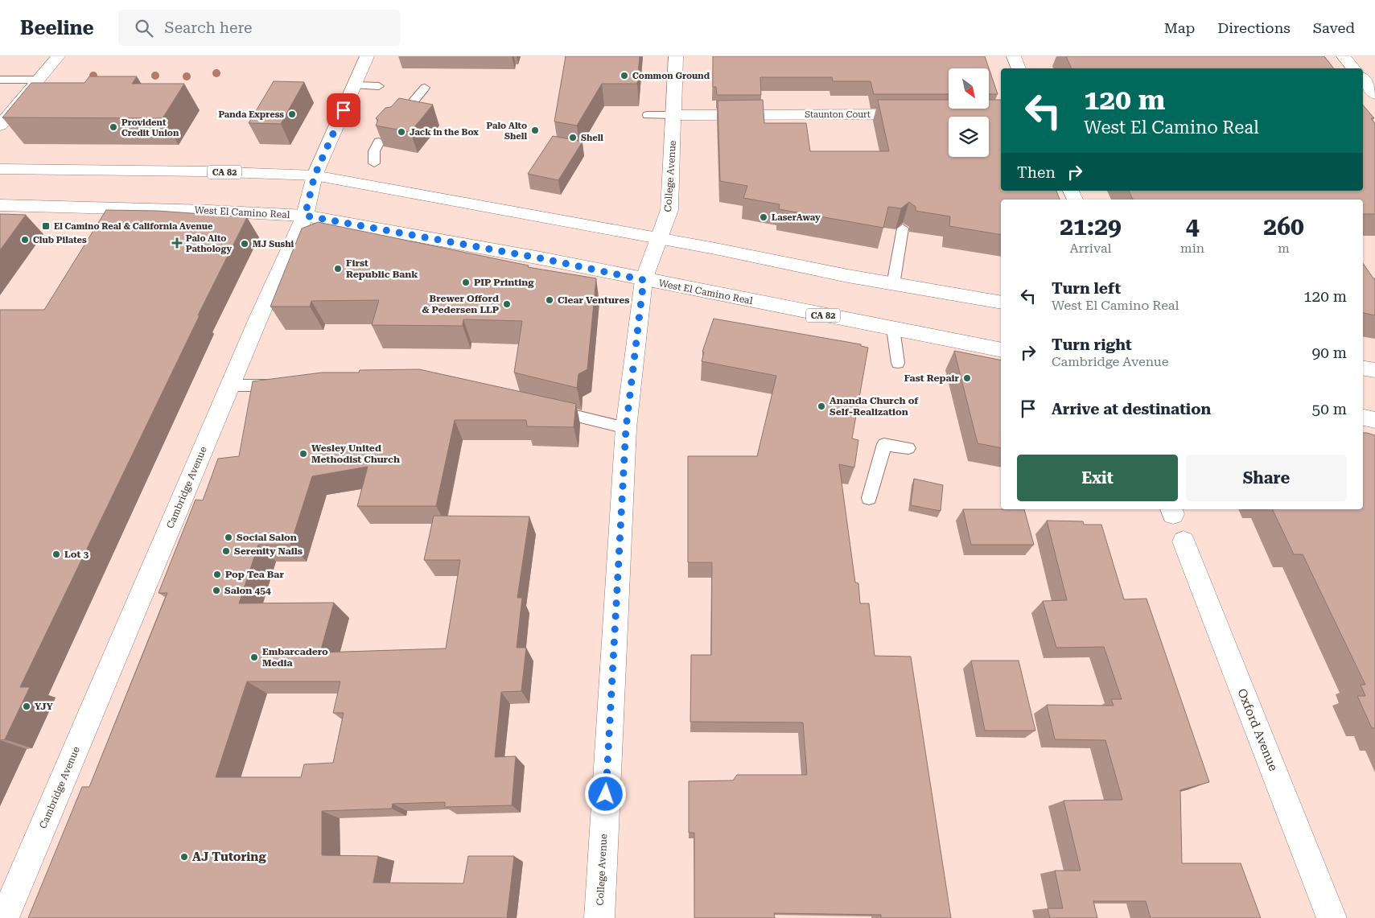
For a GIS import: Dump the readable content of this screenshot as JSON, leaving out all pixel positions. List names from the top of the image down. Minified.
{"streets":{"street":["Staunton Court","CA 82","College Avenue","West El Camino Real","Cambridge Avenue","Oxford Avenue"]},"crossings":[["Staunton Court","College Avenue"],["CA 82","College Avenue"],["CA 82","Cambridge Avenue"],["College Avenue","West El Camino Real"],["West El Camino Real","Cambridge Avenue"]],"places":{"other":["Common Ground","Panda Express","Provident Credit Union","Palo Alto Shell","Jack in the Box","Shell","LaserAway","Club Pilates","MJ Sushi","First Republic Bank","PIP Printing","Clear Ventures","Brewer Offord & Pedersen LLP","Fast Repair","Ananda Church of Self-Realization","Wesley United Methodist Church","Social Salon","Serenity Nails","Lot 3","Pop Tea Bar","Salon 454","Embarcadero Media","YJY","AJ Tutoring"],"transit":["El Camino Real & California Avenue"],"health":["Palo Alto Pathology"]},"north":"bottom right","page":{"header":"Beeline","search":"Search here","nav":["Map","Directions","Saved"],"turn":["120 m","West El Camino Real"],"then":"Then","eta":["21:29","Arrival","4","min","260","m"],"list":[{"name":"Turn left","note":"West El Camino Real","value":"120 m"},{"name":"Turn right","note":"Cambridge Avenue","value":"90 m"},{"name":"Arrive at destination","value":"50 m"}],"buttons":["Exit","Share"]}}
